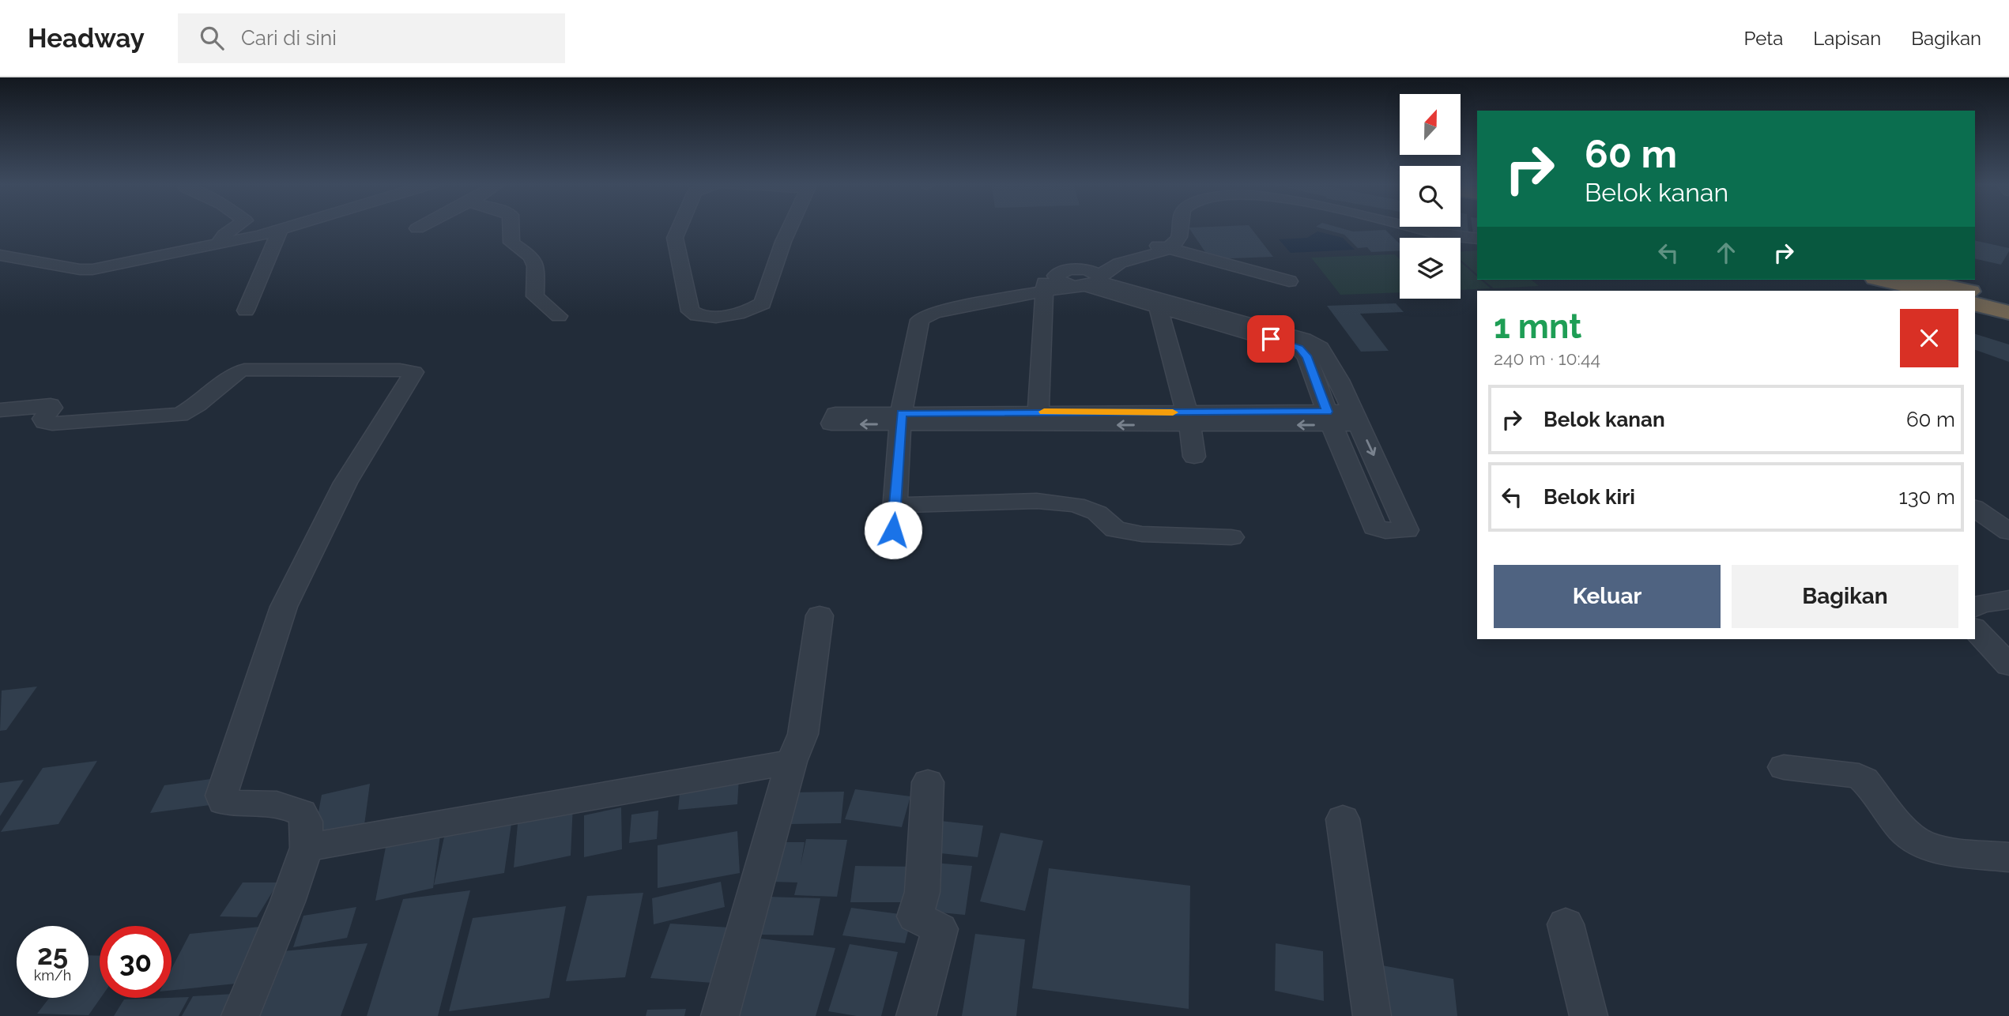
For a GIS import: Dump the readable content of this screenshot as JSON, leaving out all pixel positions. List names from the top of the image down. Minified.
{"north":"top","page":{"header":"Headway","search":"Cari di sini","nav":["Peta","Lapisan","Bagikan"],"turn":["60 m","Belok kanan"],"heading":["1 mnt","240 m · 10:44"],"list":[{"name":"Belok kanan","value":"60 m"},{"name":"Belok kiri","value":"130 m"}],"buttons":["Keluar","Bagikan"],"speed":"25 km/h","limit":"30"}}
